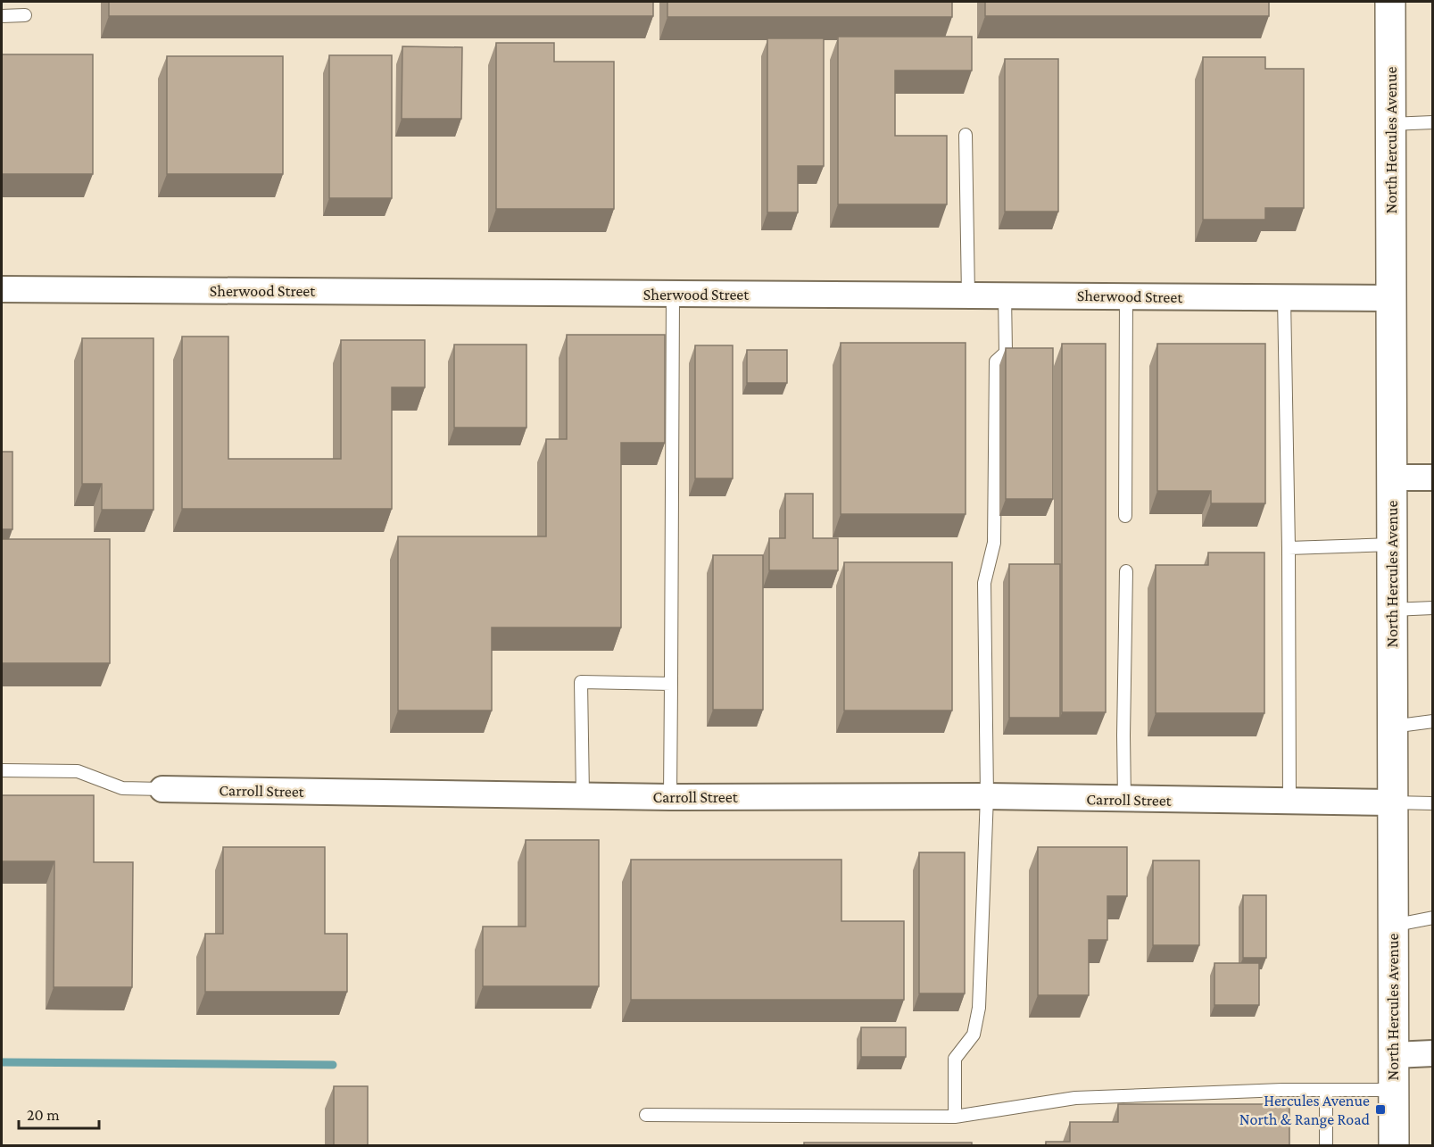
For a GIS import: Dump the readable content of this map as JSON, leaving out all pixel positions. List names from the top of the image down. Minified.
{"streets":{"street":["North Hercules Avenue","Sherwood Street","Carroll Street"]},"crossings":[["North Hercules Avenue","Sherwood Street"],["North Hercules Avenue","Carroll Street"]],"places":{"transit":["Hercules Avenue North & Range Road"]},"scale_bar":"20 m"}
